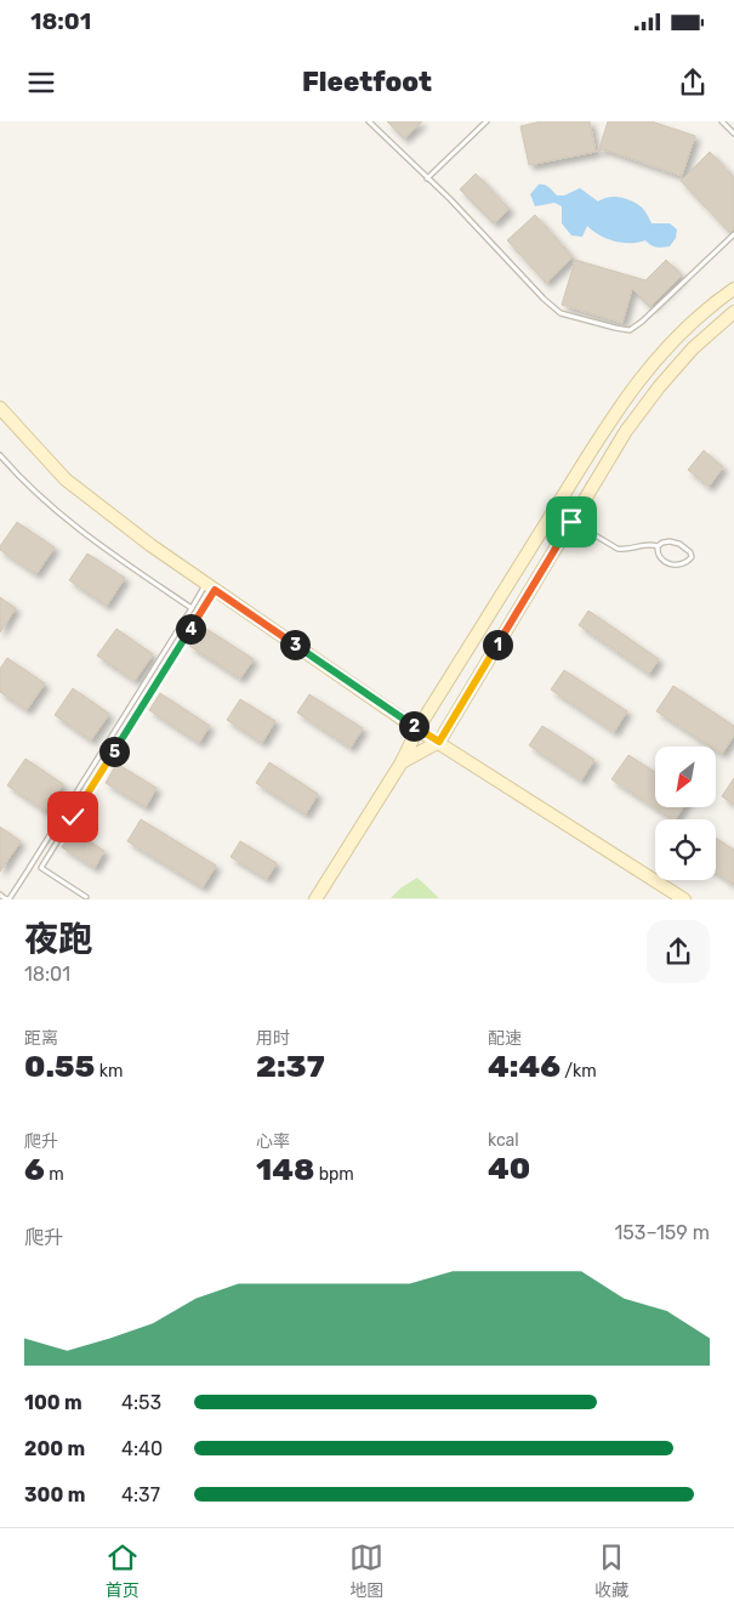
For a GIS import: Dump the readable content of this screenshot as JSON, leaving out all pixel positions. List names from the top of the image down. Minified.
{"north":"bottom left","page":{"status":"18:01","header":"Fleetfoot","pins":["4","1","3","2","5"],"heading":["夜跑","18:01"],"stats":[["距离","0.55 km"],["用时","2:37"],["配速","4:46 /km"],["爬升","6 m"],["心率","148 bpm"],["kcal","40"]],"chart":["爬升","153–159 m"],"list":[{"name":"100 m","note":"4:53"},{"name":"200 m","note":"4:40"},{"name":"300 m","note":"4:37"}],"tabs":["首页","地图","收藏"]}}
